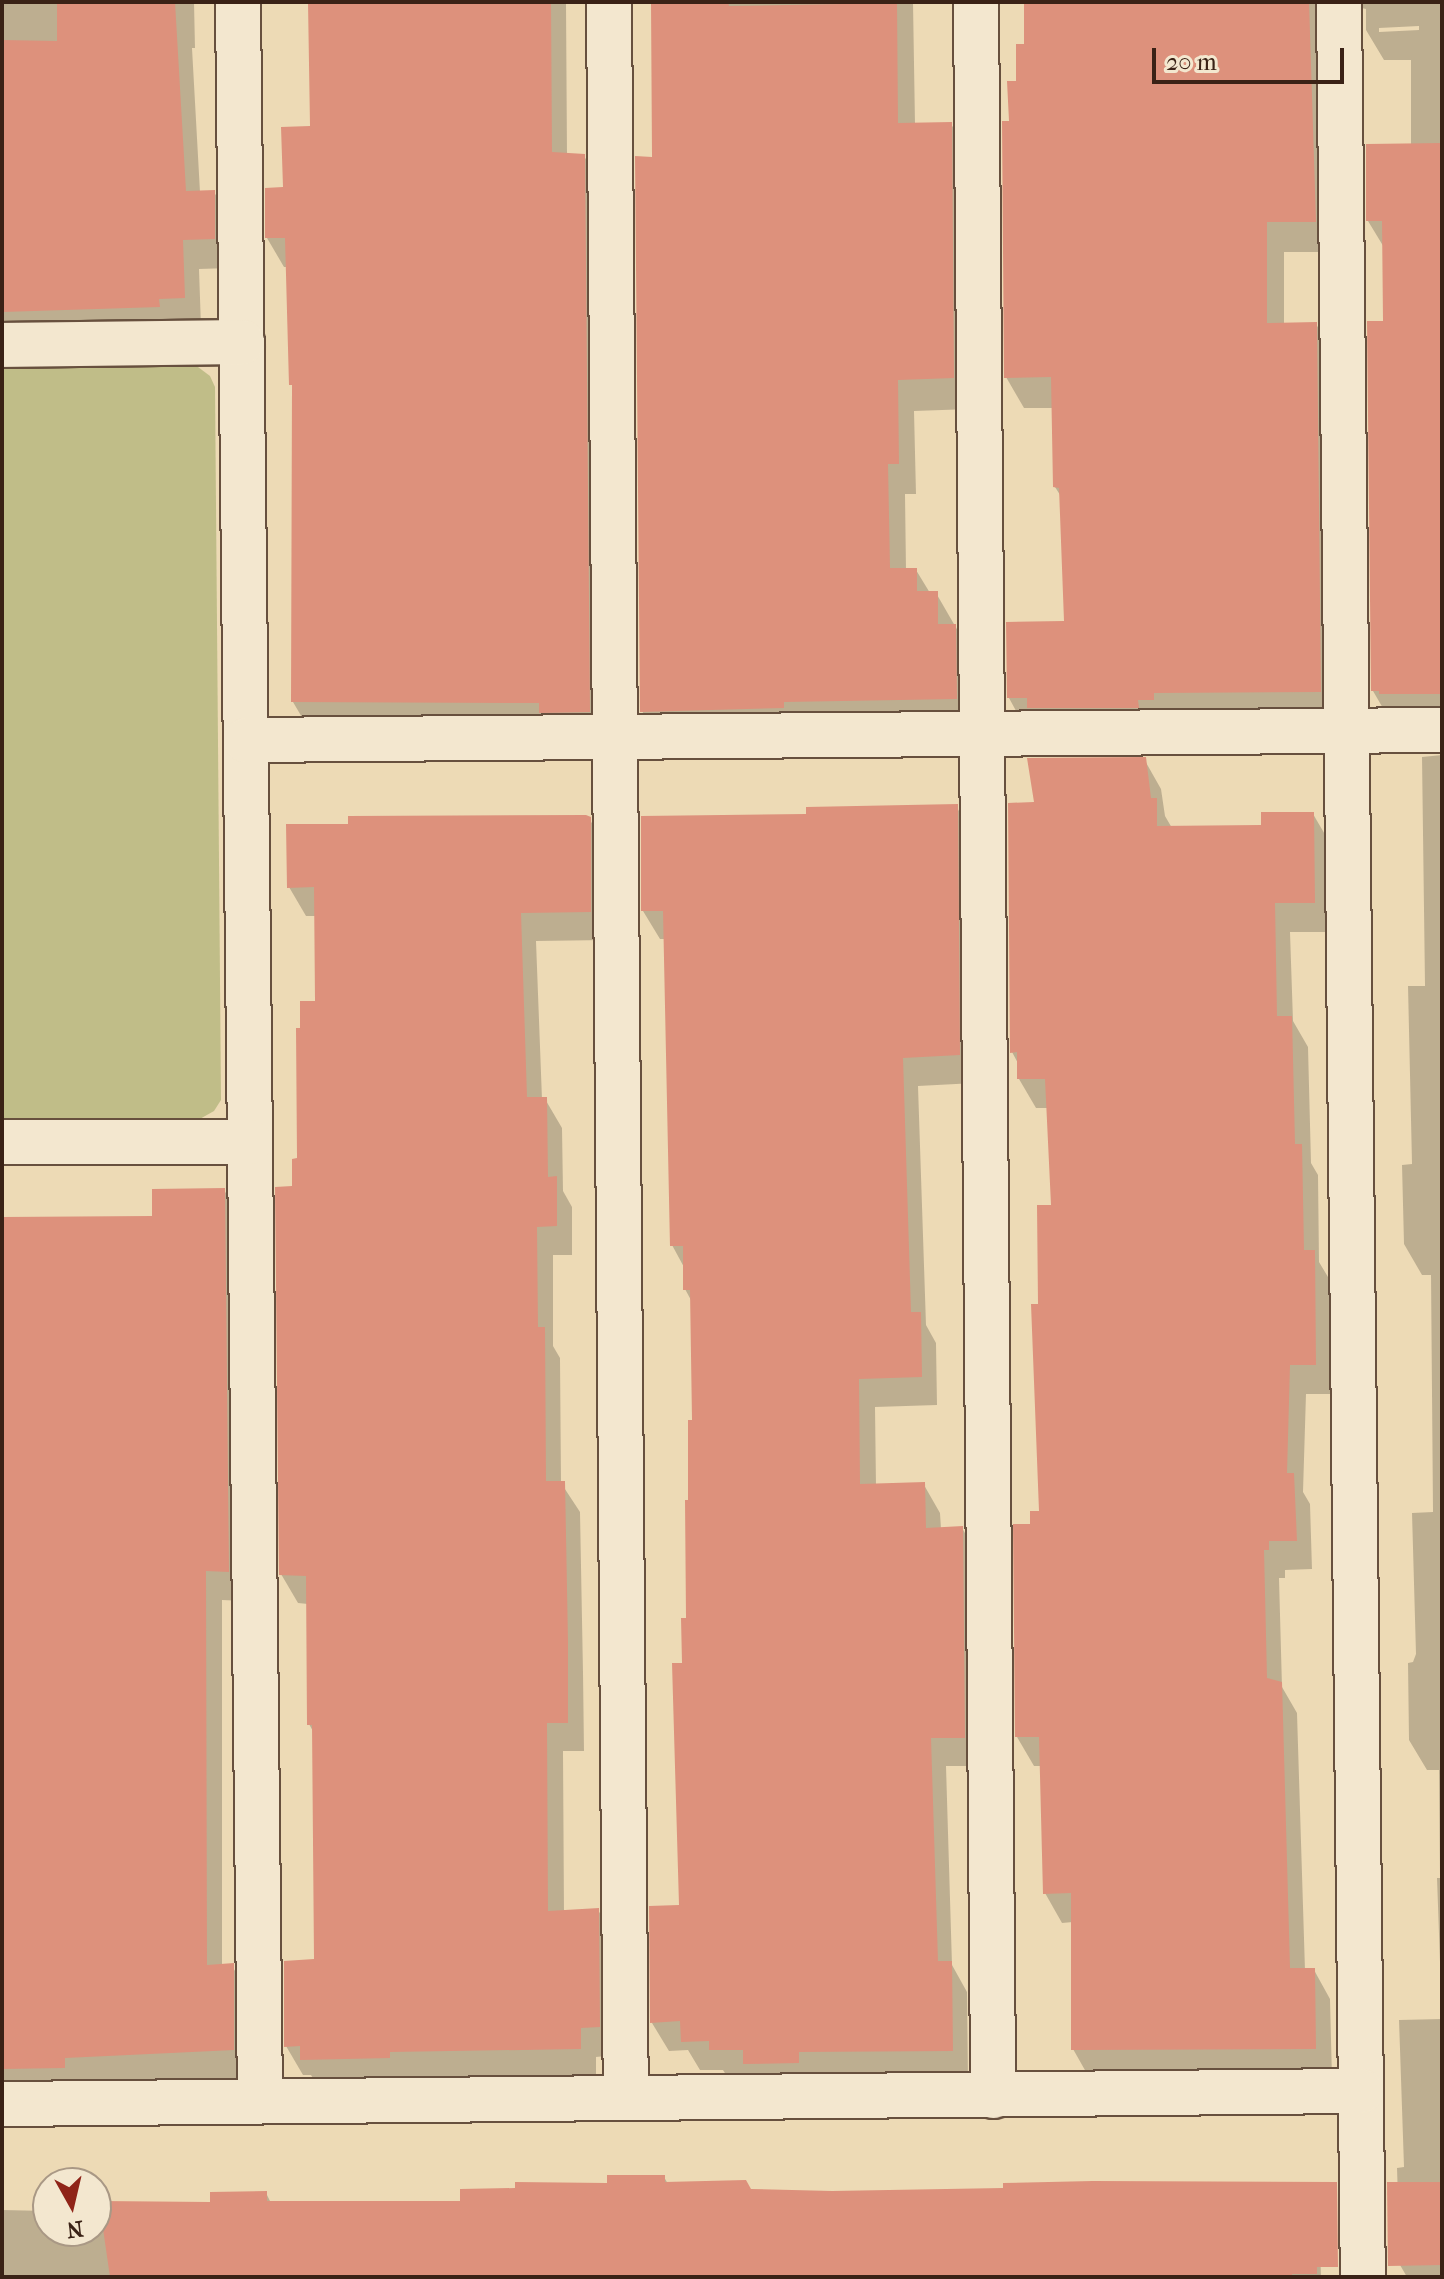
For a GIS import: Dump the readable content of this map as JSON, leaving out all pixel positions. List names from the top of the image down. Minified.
{"scale_bar":"20 m","north":"bottom"}
